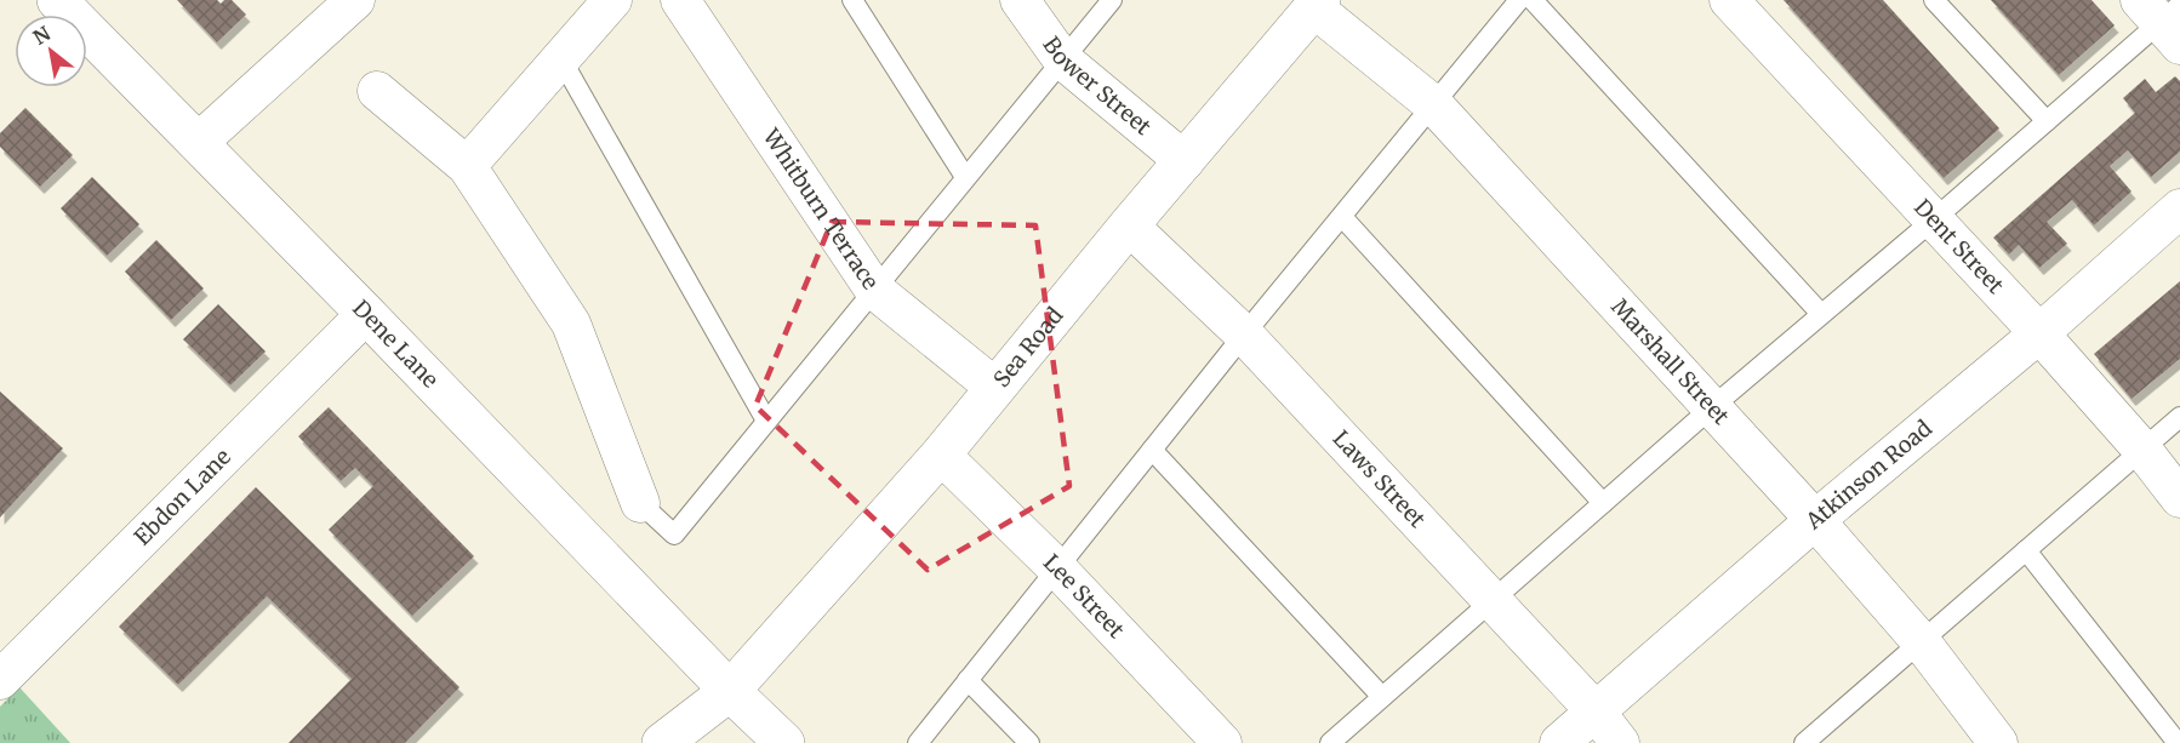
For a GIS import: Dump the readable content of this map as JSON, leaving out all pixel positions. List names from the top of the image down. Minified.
{"streets":{"main road":["Dene Lane","Sea Road"],"street":["Bower Street","Whitburn Terrace","Dent Street","Marshall Street","Atkinson Road","Laws Street","Ebdon Lane","Lee Street"]},"crossings":[["Bower Street","Sea Road"],["Whitburn Terrace","Sea Road"],["Dent Street","Atkinson Road"],["Dene Lane","Sea Road"],["Dene Lane","Ebdon Lane"],["Sea Road","Marshall Street"],["Sea Road","Laws Street"],["Sea Road","Lee Street"],["Marshall Street","Atkinson Road"],["Atkinson Road","Laws Street"]],"north":"top left"}
